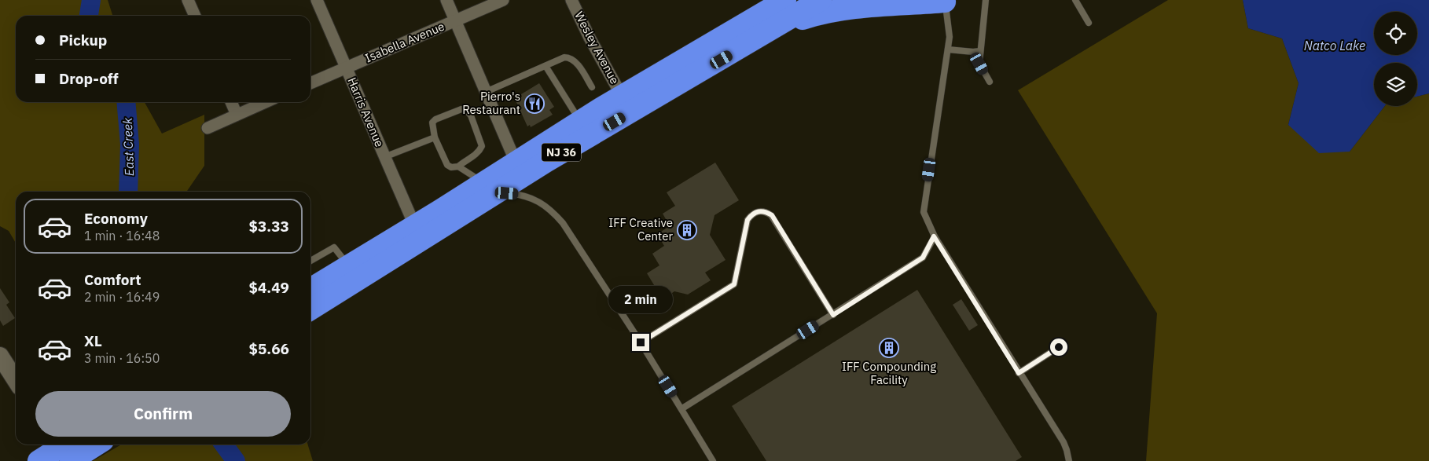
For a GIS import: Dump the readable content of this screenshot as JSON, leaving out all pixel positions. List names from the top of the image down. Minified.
{"streets":{"highway":["NJ 36"],"street":["Isabella Avenue","Wesley Avenue","Harris Avenue"]},"crossings":[["Isabella Avenue","Harris Avenue"],["Wesley Avenue","NJ 36"],["Harris Avenue","NJ 36"]],"water":["Natco Lake","East Creek"],"places":{"restaurant":["Pierro's Restaurant"],"building":["IFF Creative Center","IFF Compounding Facility"]},"page":{"banner":["Pickup","Drop-off"],"list":[{"name":"Economy","note":"1 min · 16:48","value":"$3.33"},{"name":"Comfort","note":"2 min · 16:49","value":"$4.49"},{"name":"XL","note":"3 min · 16:50","value":"$5.66"}],"bubble":"2 min","buttons":"Confirm"}}
